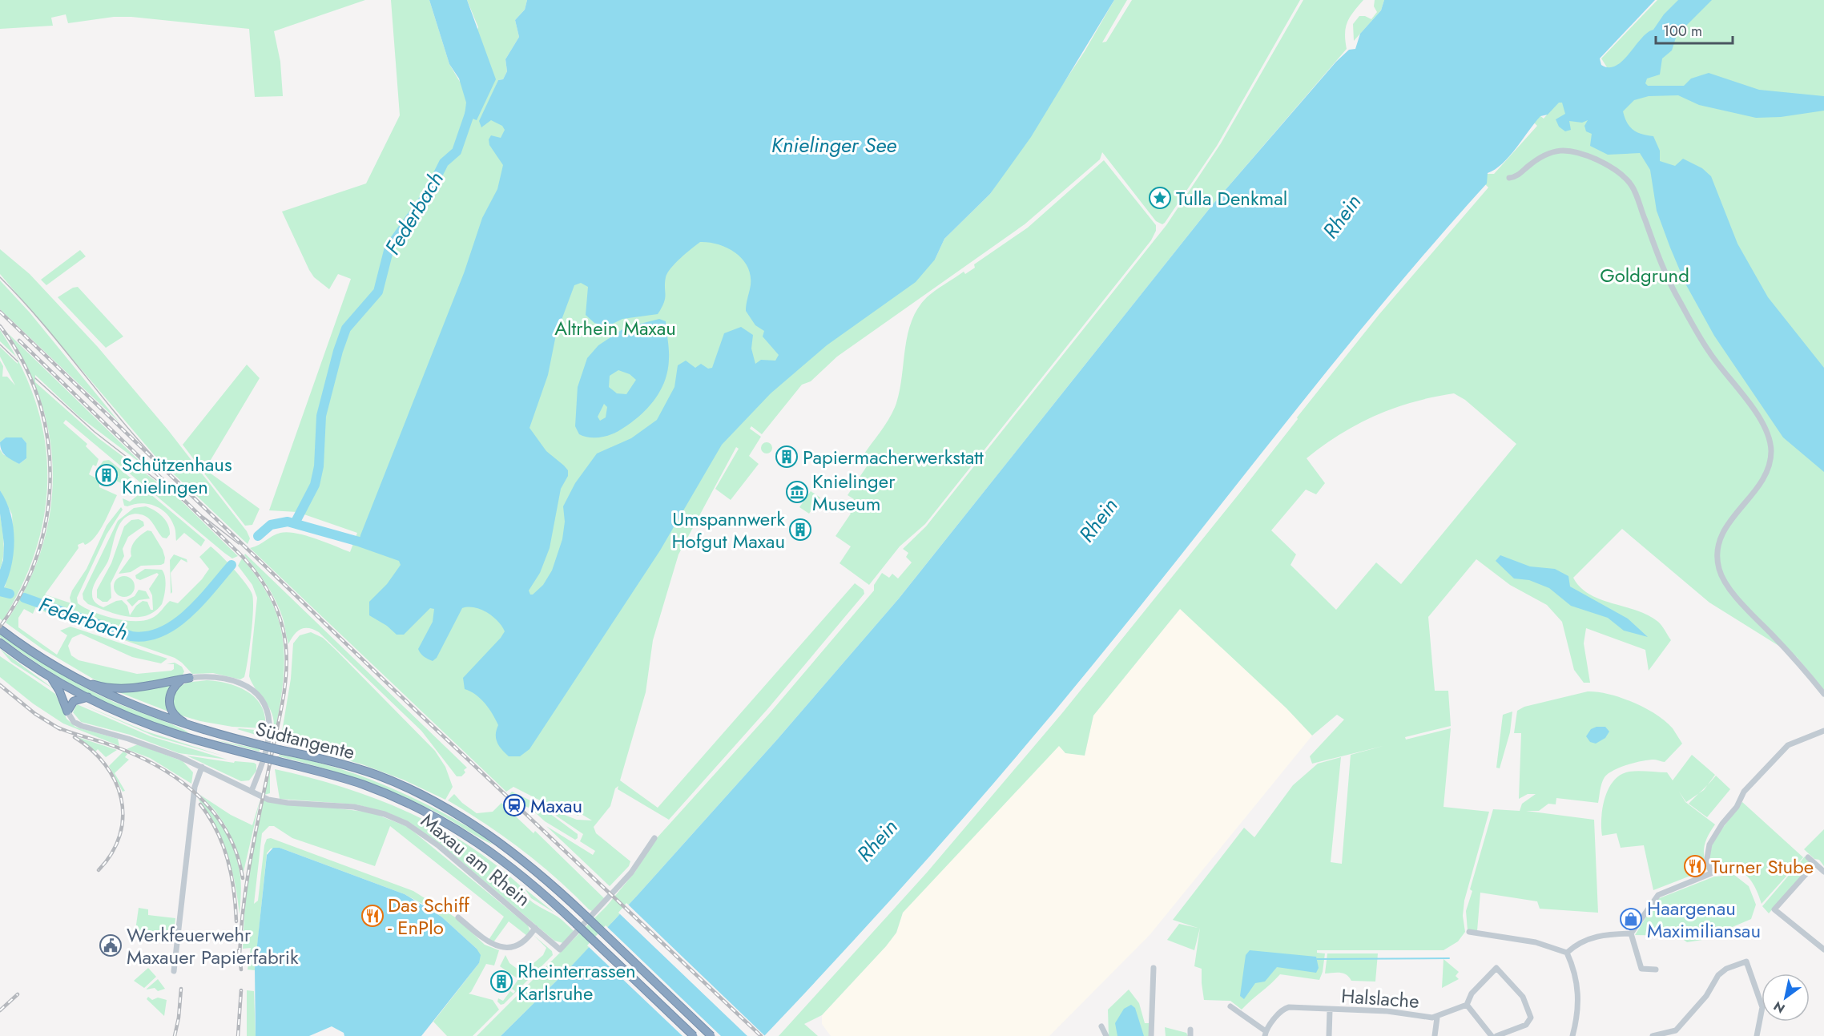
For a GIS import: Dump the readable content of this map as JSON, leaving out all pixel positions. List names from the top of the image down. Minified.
{"streets":{"highway":["Südtangente"],"street":["Maxau am Rhein","Halslache"]},"water":["Knielinger See","Federbach","Rhein"],"parks":["Goldgrund","Altrhein Maxau"],"places":{"place":["Tulla Denkmal"],"building":["Papiermacherwerkstatt","Schützenhaus Knielingen","Umspannwerk Hofgut Maxau","Rheinterrassen Karlsruhe"],"museum":["Knielinger Museum"],"station":["Maxau"],"restaurant":["Turner Stube","Das Schiff - EnPlo"],"shop":["Haargenau Maximiliansau"],"public building":["Werkfeuerwehr Maxauer Papierfabrik"]},"scale_bar":"100 m","north":"bottom left"}
